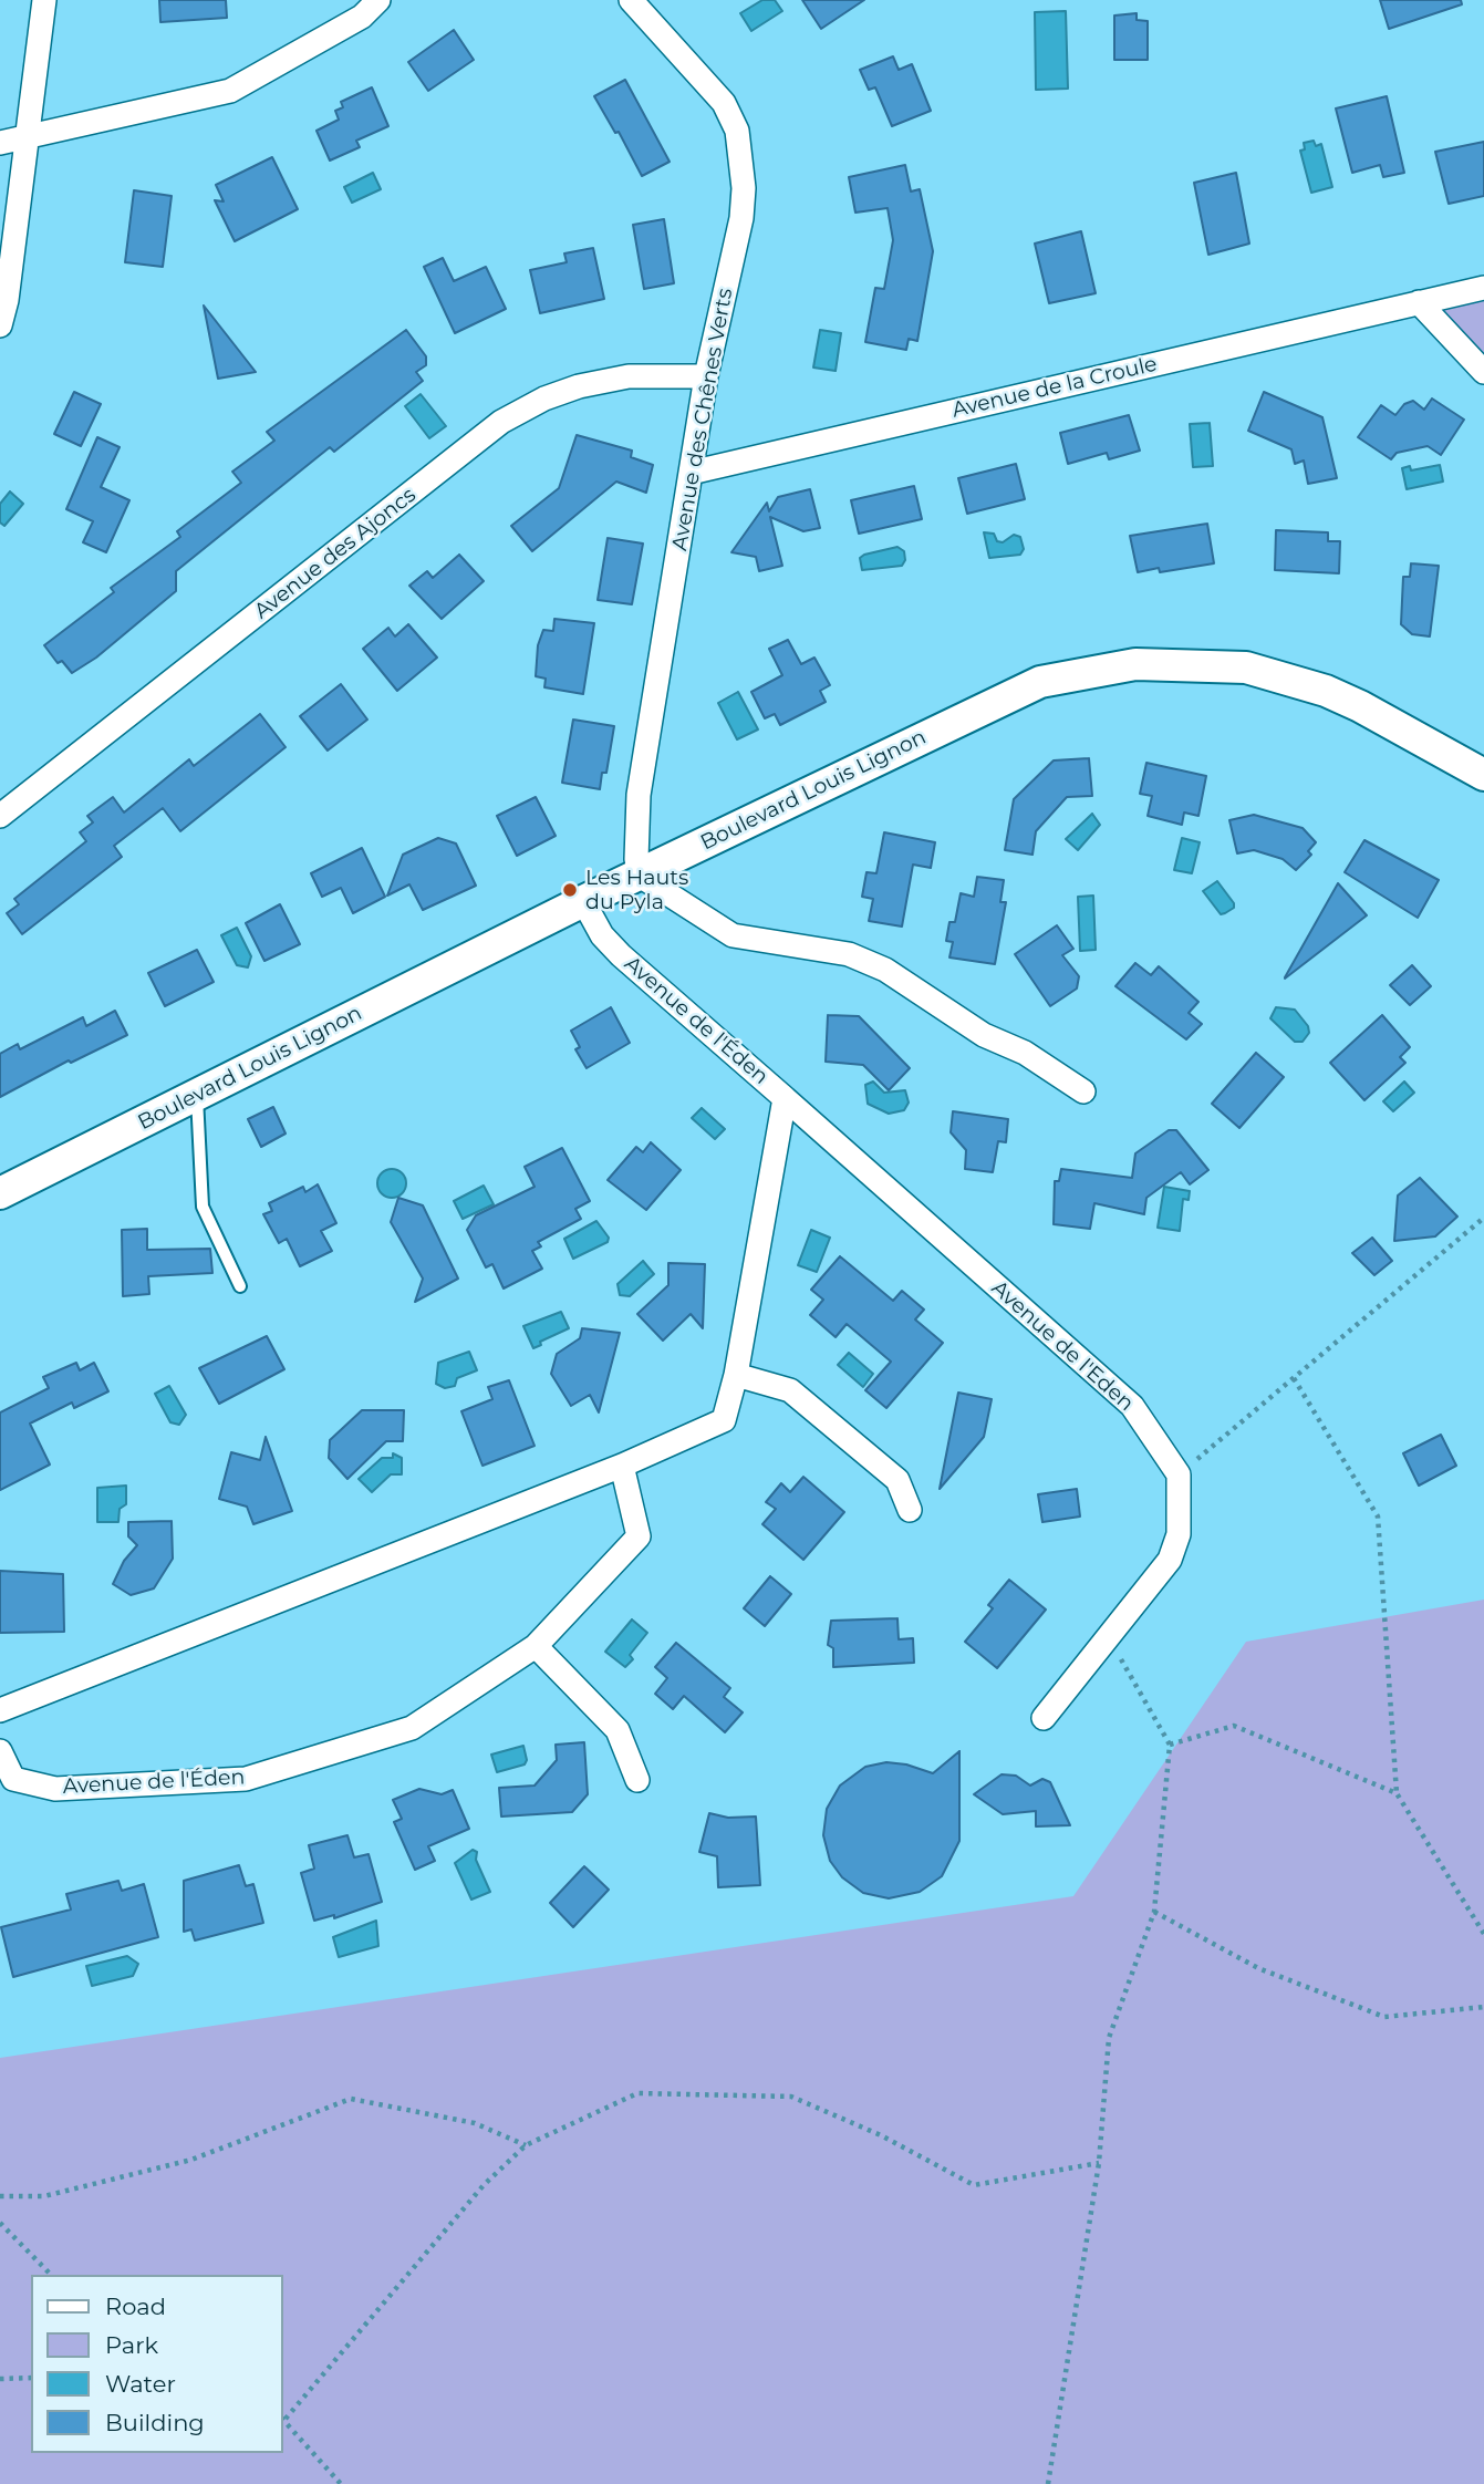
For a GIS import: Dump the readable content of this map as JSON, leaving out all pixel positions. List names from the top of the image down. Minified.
{"streets":{"main road":["Boulevard Louis Lignon"],"street":["Avenue de la Croule","Avenue des Chênes Verts","Avenue des Ajoncs","Avenue de l'Éden","Avenue de l'Eden"]},"crossings":[["Avenue de la Croule","Avenue des Chênes Verts"],["Avenue des Chênes Verts","Avenue des Ajoncs"],["Avenue des Chênes Verts","Boulevard Louis Lignon"],["Boulevard Louis Lignon","Avenue de l'Éden"],["Avenue de l'Éden","Avenue de l'Eden"]],"places":["Les Hauts du Pyla"],"legend":["Road","Park","Water","Building"]}
